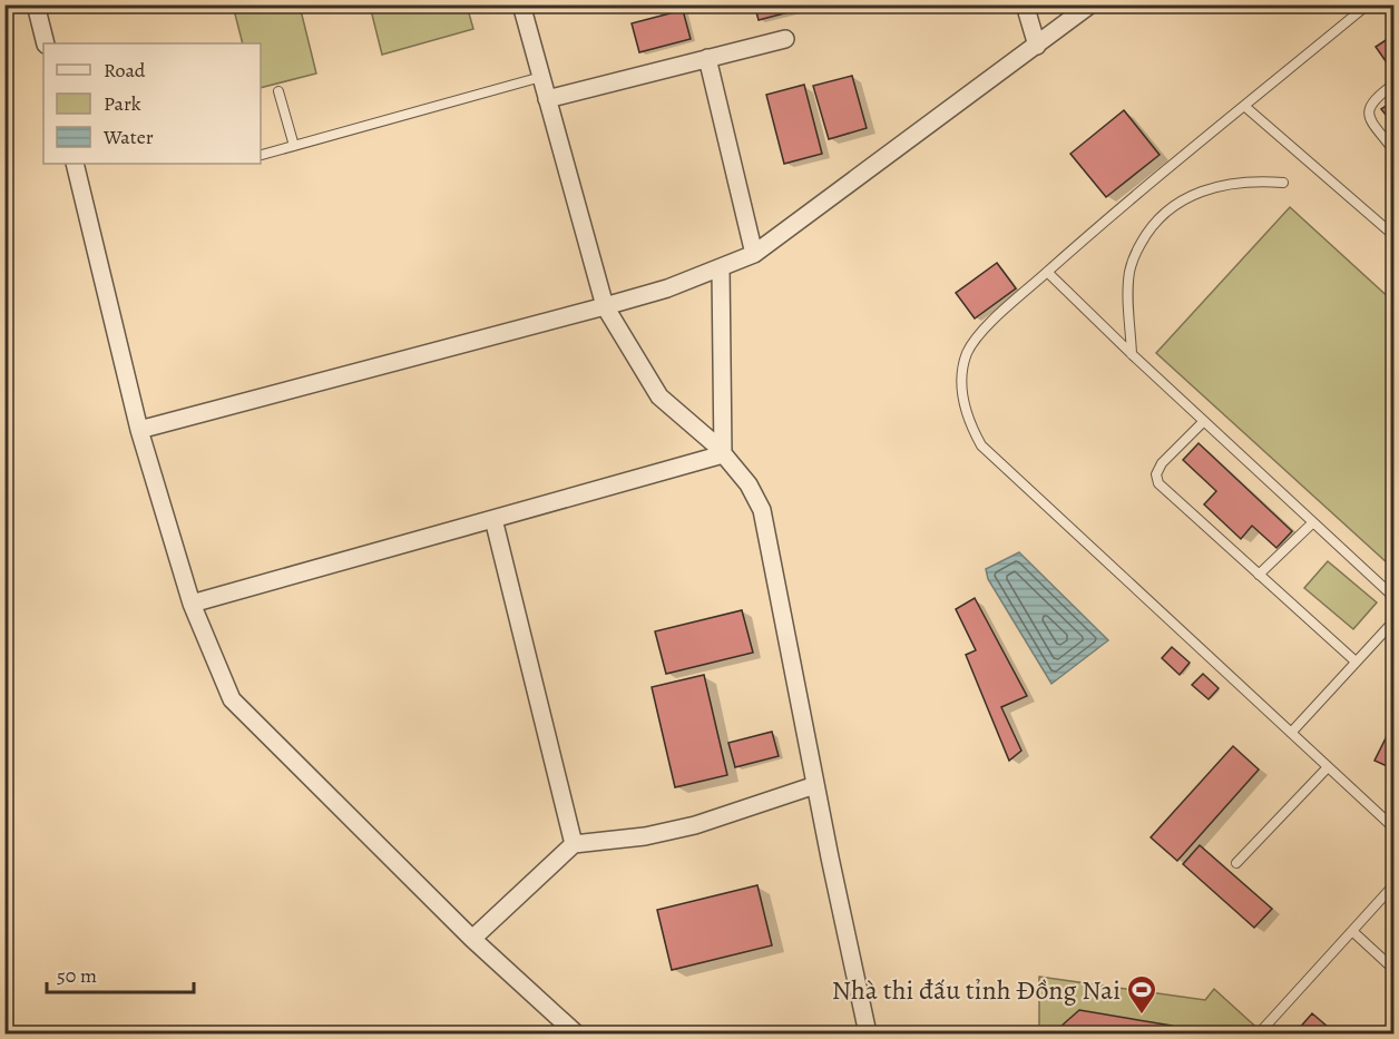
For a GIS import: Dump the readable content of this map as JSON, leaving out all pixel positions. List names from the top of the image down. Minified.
{"places":{"sports":["Nhà thi đấu tỉnh Đồng Nai"]},"legend":["Road","Park","Water"],"scale_bar":"50 m"}
